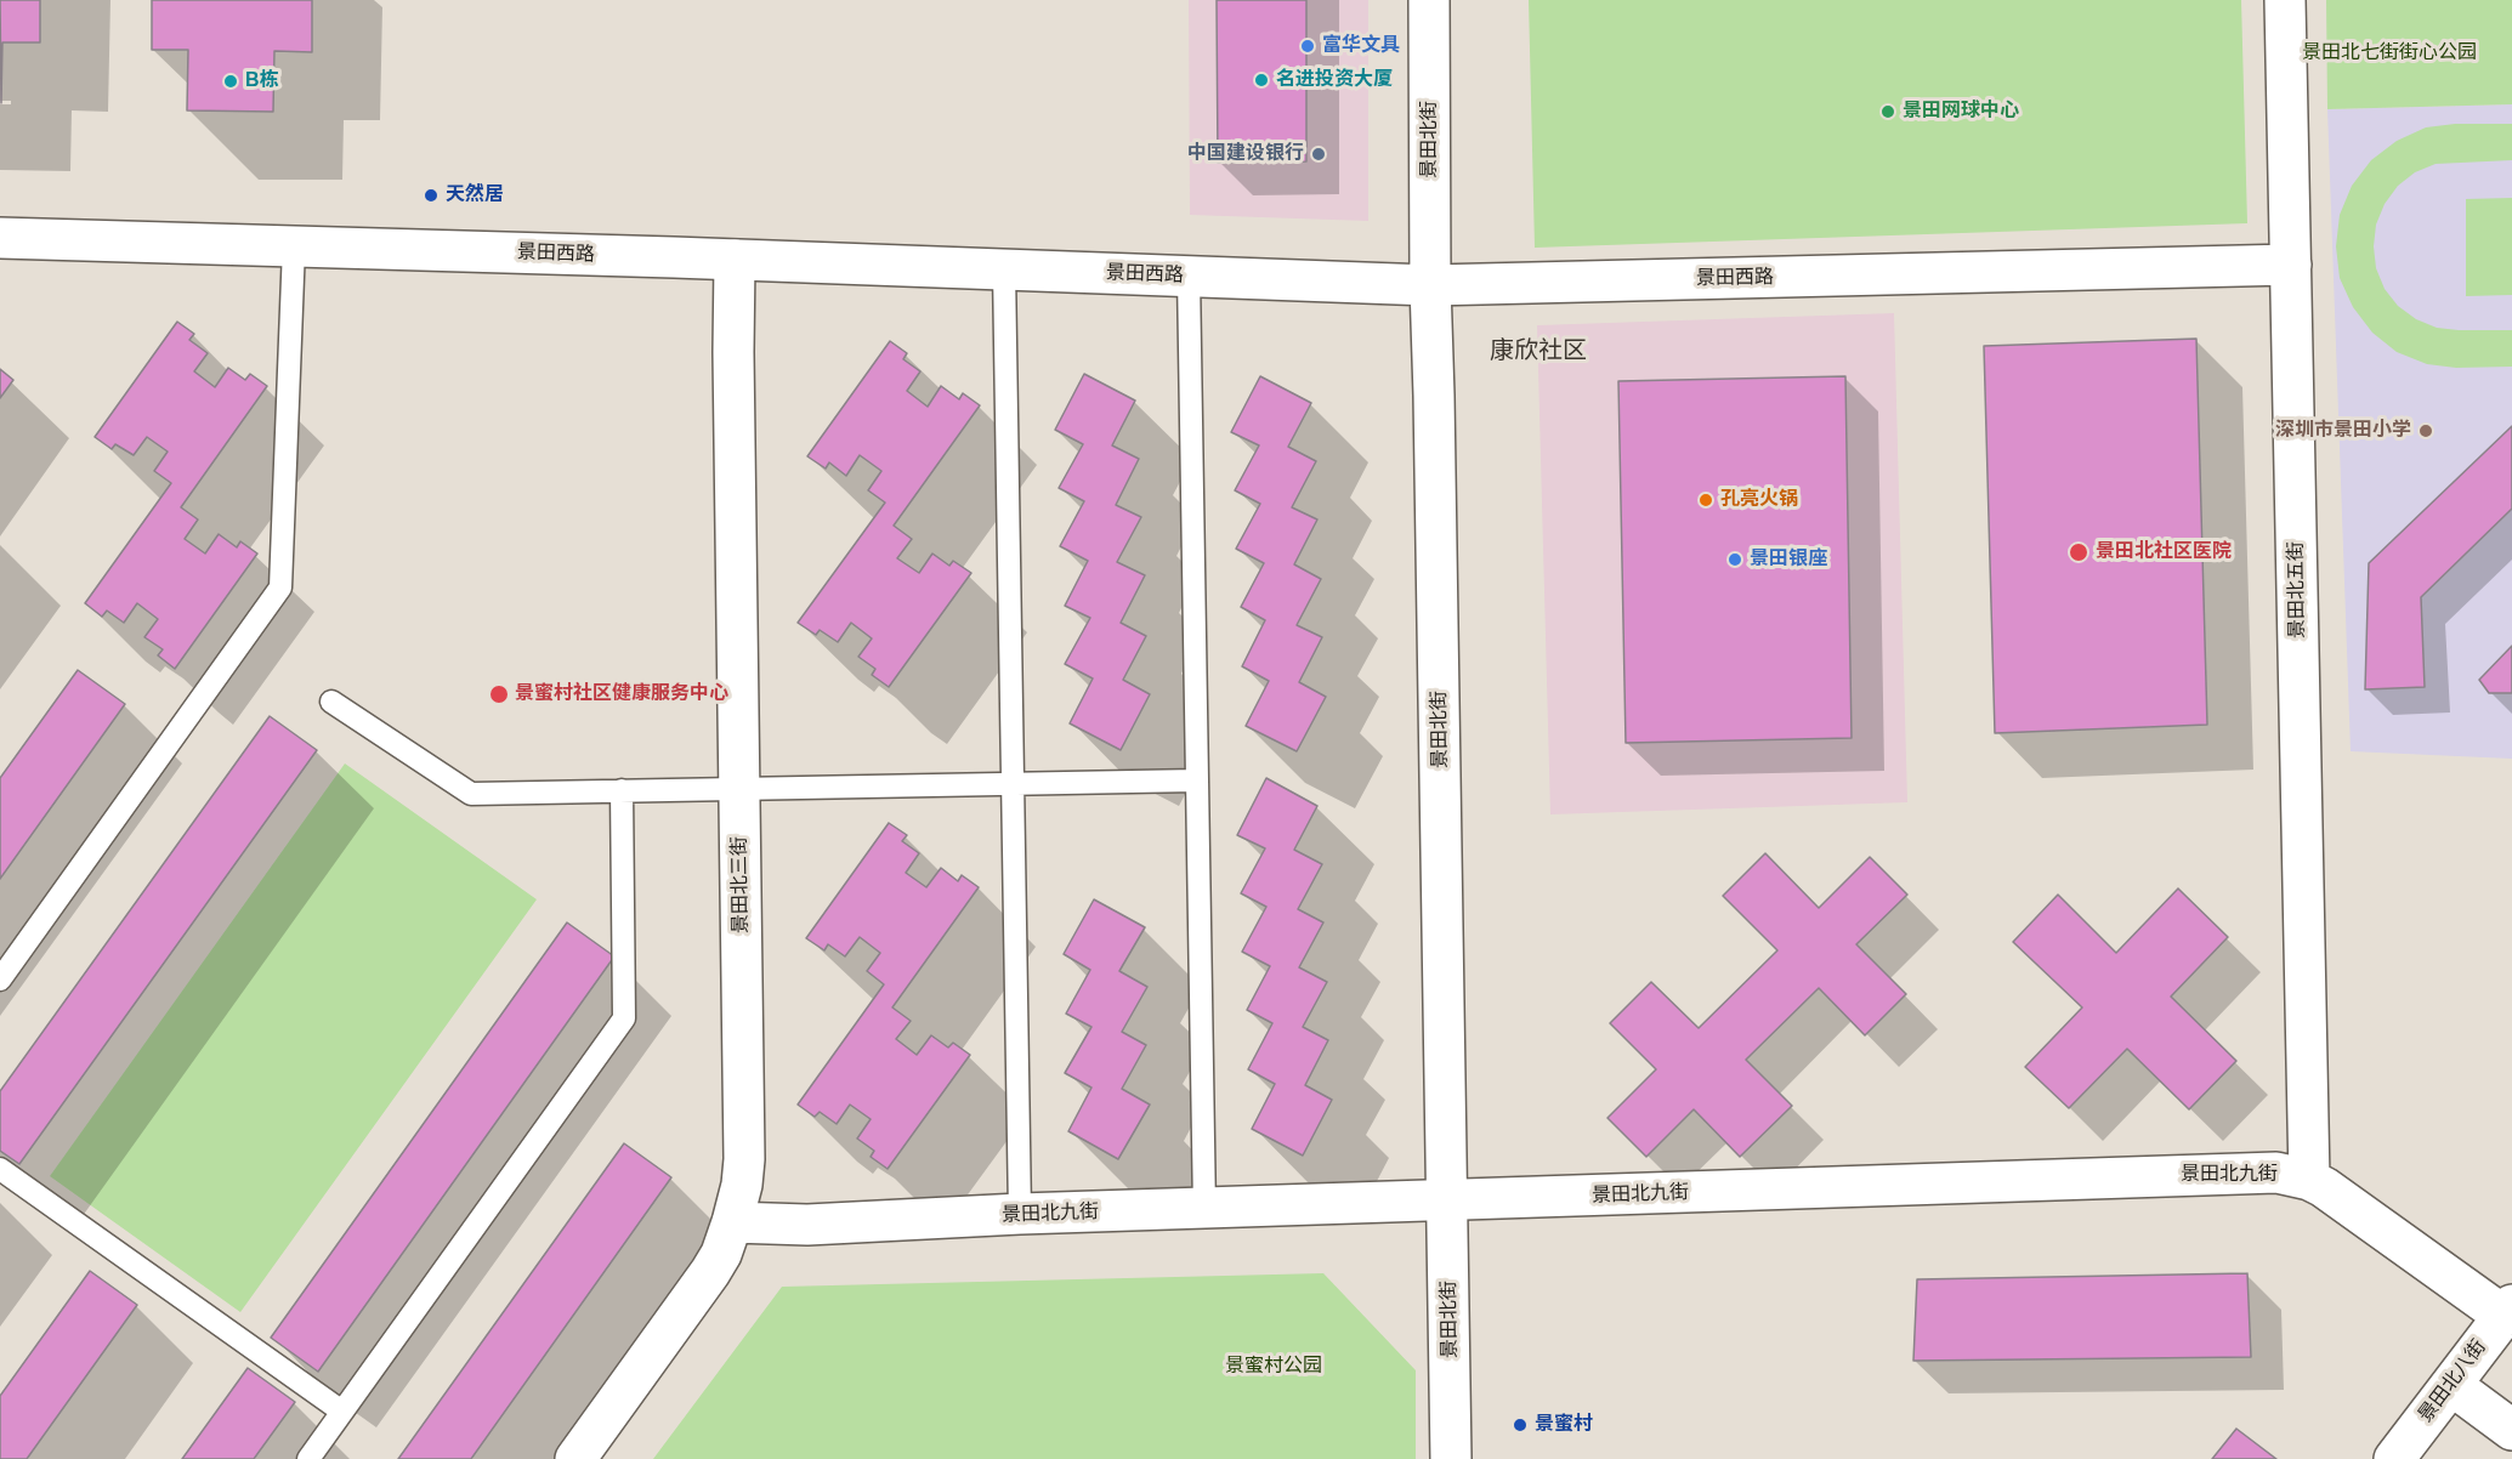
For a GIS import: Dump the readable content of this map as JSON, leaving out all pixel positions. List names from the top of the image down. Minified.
{"streets":{"street":["景田北街","景田西路","景田北五街","景田北三街","景田北九街","景田北八街"]},"crossings":[["景田北街","景田西路"],["景田北街","景田北九街"],["景田西路","景田北五街"],["景田西路","景田北三街"],["景田北五街","景田北九街"],["景田北三街","景田北九街"],["景田北九街","景田北八街"]],"districts":["康欣社区"],"parks":["景田北七街街心公园","景蜜村公园"],"places":["富华文具","名进投资大厦","B栋","景田网球中心","中国建设银行","天然居","深圳市景田小学","孔亮火锅","景田北社区医院","景田银座","景蜜村社区健康服务中心","景蜜村"]}
